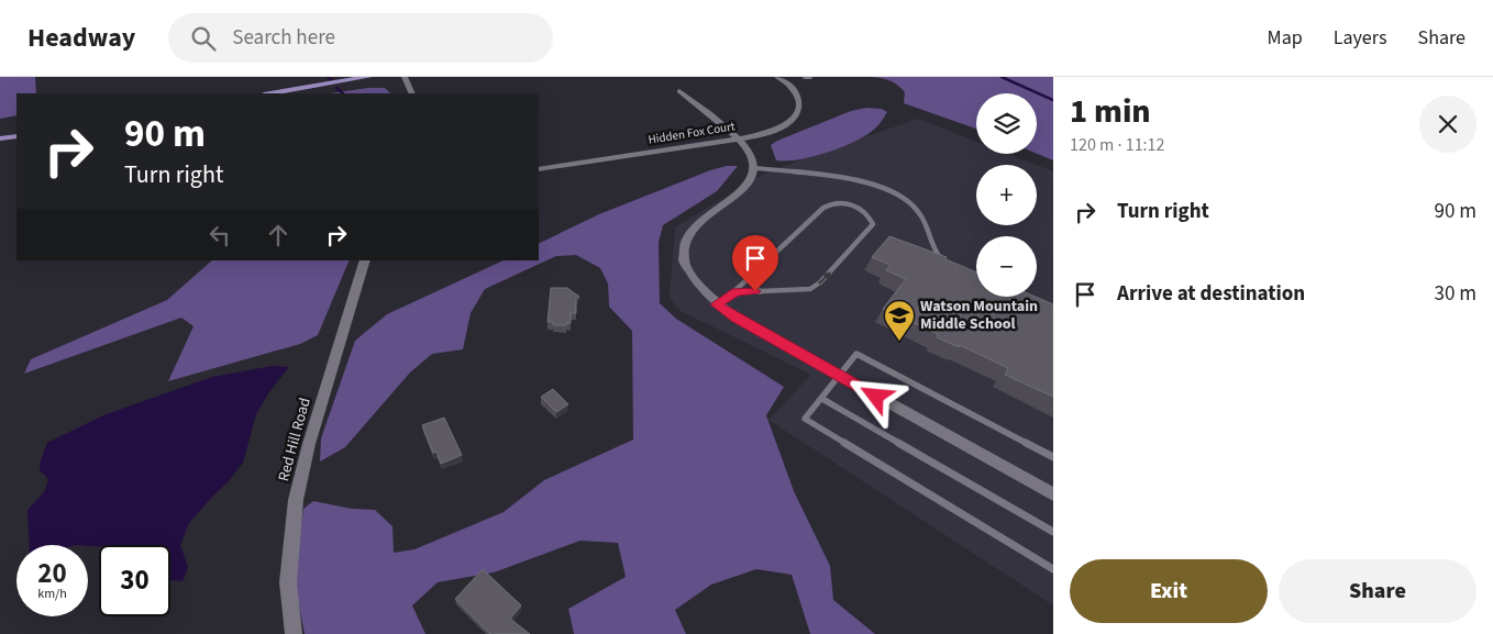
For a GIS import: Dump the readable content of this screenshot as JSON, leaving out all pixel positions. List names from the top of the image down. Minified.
{"streets":{"street":["Hidden Fox Court","Red Hill Road"]},"places":{"school or university":["Watson Mountain Middle School"]},"page":{"header":"Headway","search":"Search here","nav":["Map","Layers","Share"],"heading":["1 min","120 m · 11:12"],"map_buttons":["+","−"],"turn":["90 m","Turn right"],"list":[{"name":"Turn right","value":"90 m"},{"name":"Arrive at destination","value":"30 m"}],"speed":"20 km/h","limit":"30","buttons":["Exit","Share"]}}
